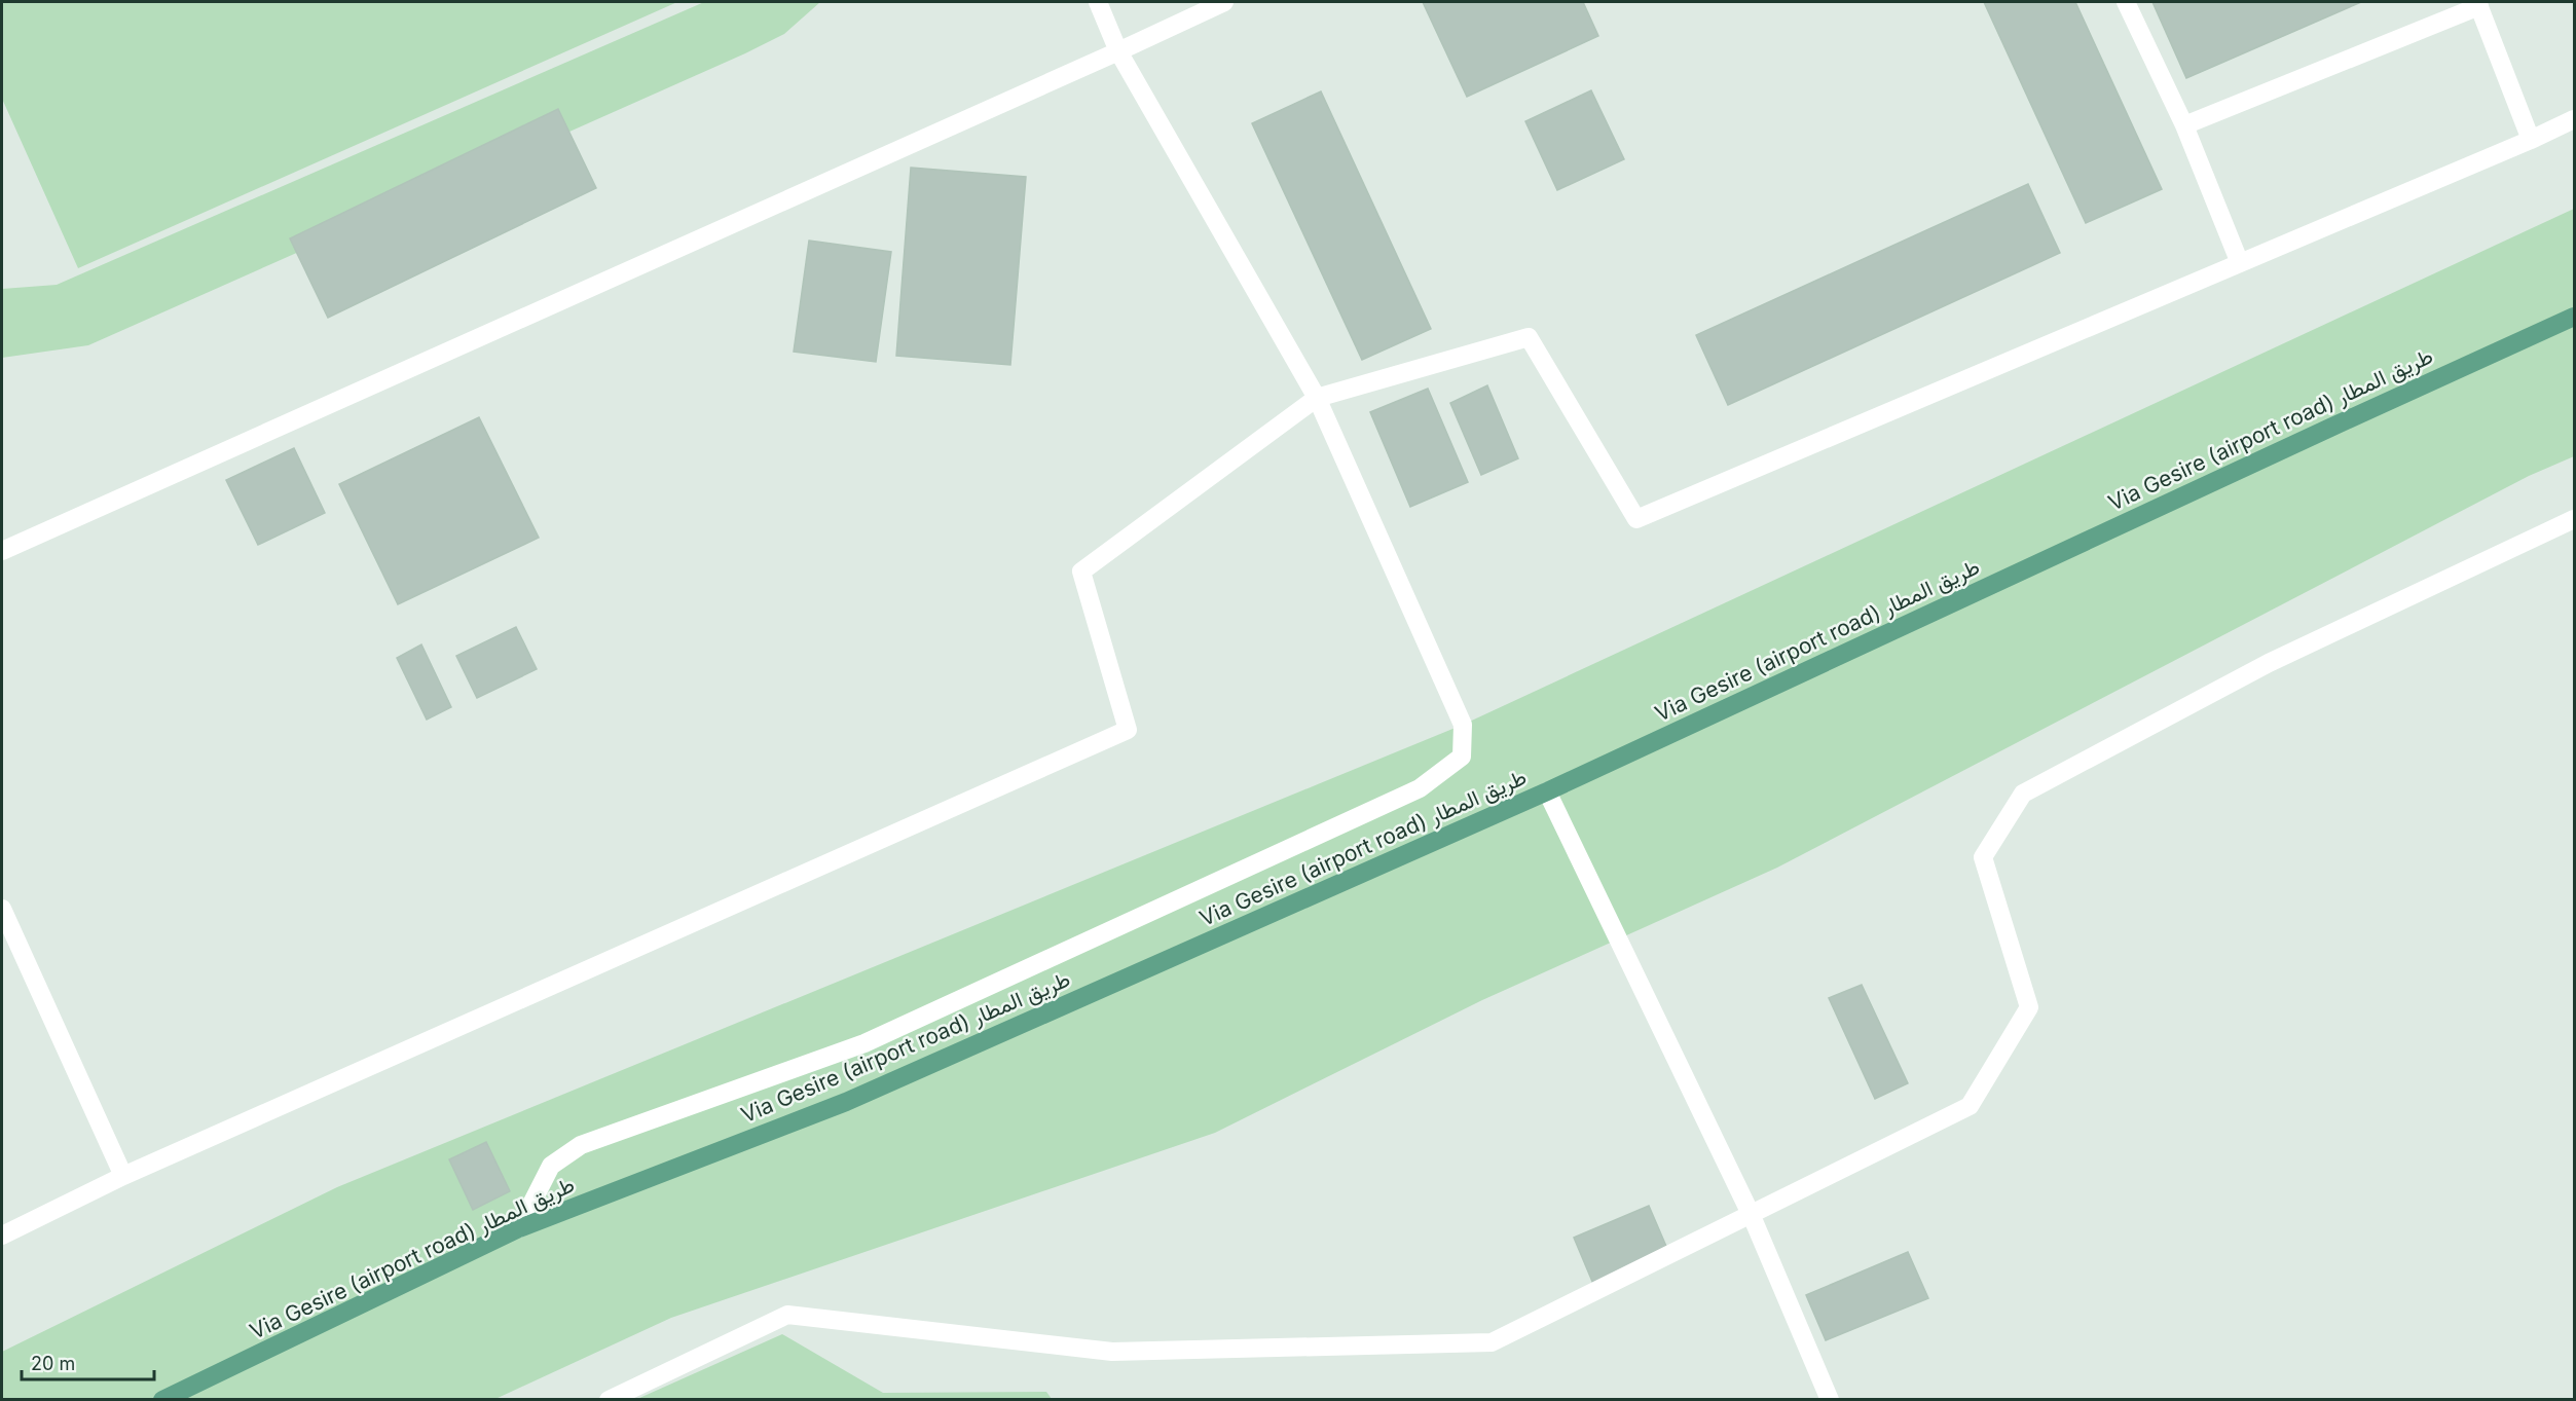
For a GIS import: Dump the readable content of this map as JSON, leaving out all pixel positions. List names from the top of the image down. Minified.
{"streets":{"main road":["Via Gesire (airport road) طريق المطار"]},"scale_bar":"20 m"}
